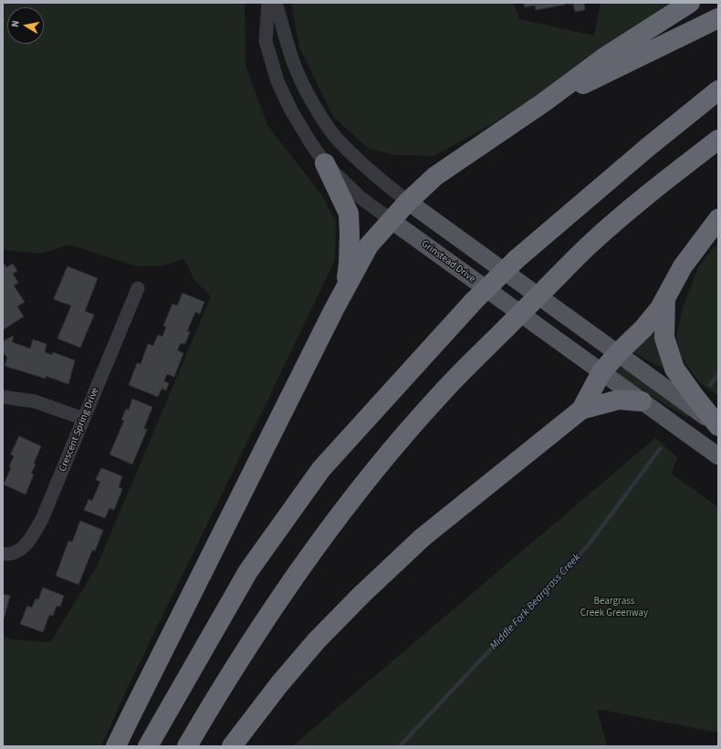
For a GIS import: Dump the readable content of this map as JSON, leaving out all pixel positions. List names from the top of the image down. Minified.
{"streets":{"main road":["Grinstead Drive"],"street":["Crescent Spring Drive"]},"water":["Middle Fork Beargrass Creek"],"parks":["Beargrass Creek Greenway"],"north":"left"}
